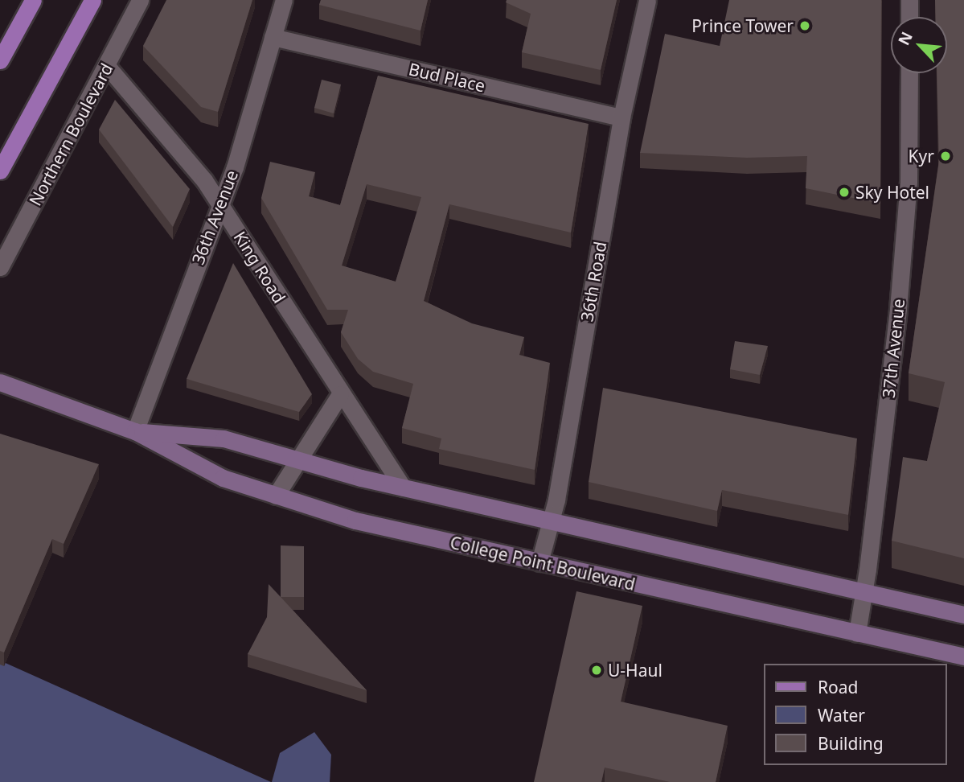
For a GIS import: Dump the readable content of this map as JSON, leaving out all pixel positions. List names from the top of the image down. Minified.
{"streets":{"main road":["College Point Boulevard"],"street":["Bud Place","Northern Boulevard","36th Avenue","King Road","36th Road","37th Avenue"]},"crossings":[["Bud Place","36th Avenue"],["Bud Place","36th Road"],["Northern Boulevard","King Road"],["36th Avenue","King Road"],["36th Avenue","College Point Boulevard"],["King Road","College Point Boulevard"],["36th Road","College Point Boulevard"],["37th Avenue","College Point Boulevard"]],"places":["Prince Tower","Kyr","Sky Hotel","U-Haul"],"legend":["Road","Water","Building"],"north":"top left"}
